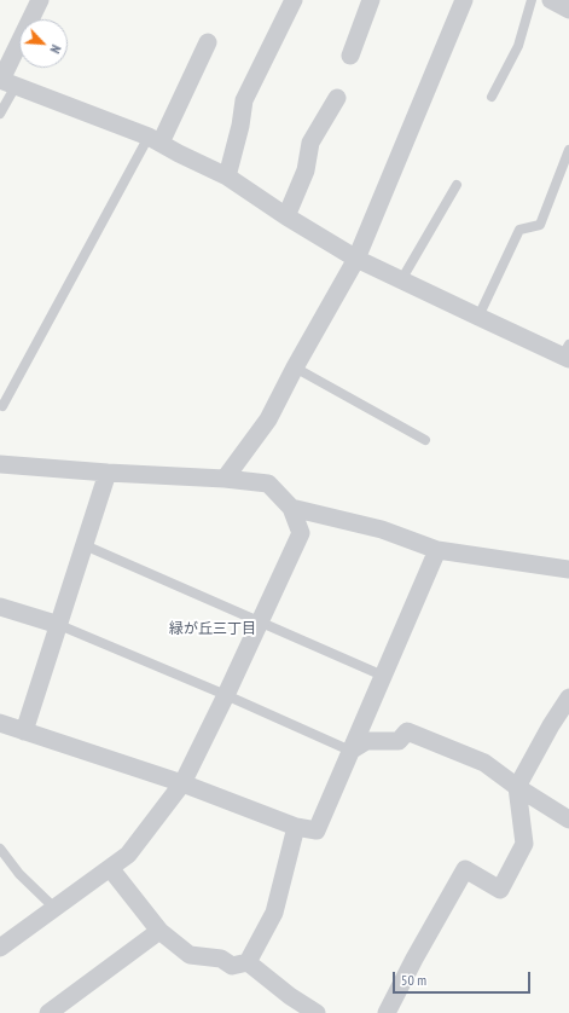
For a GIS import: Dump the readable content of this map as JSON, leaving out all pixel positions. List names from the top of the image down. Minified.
{"districts":["緑が丘三丁目"],"scale_bar":"50 m","north":"bottom right"}
